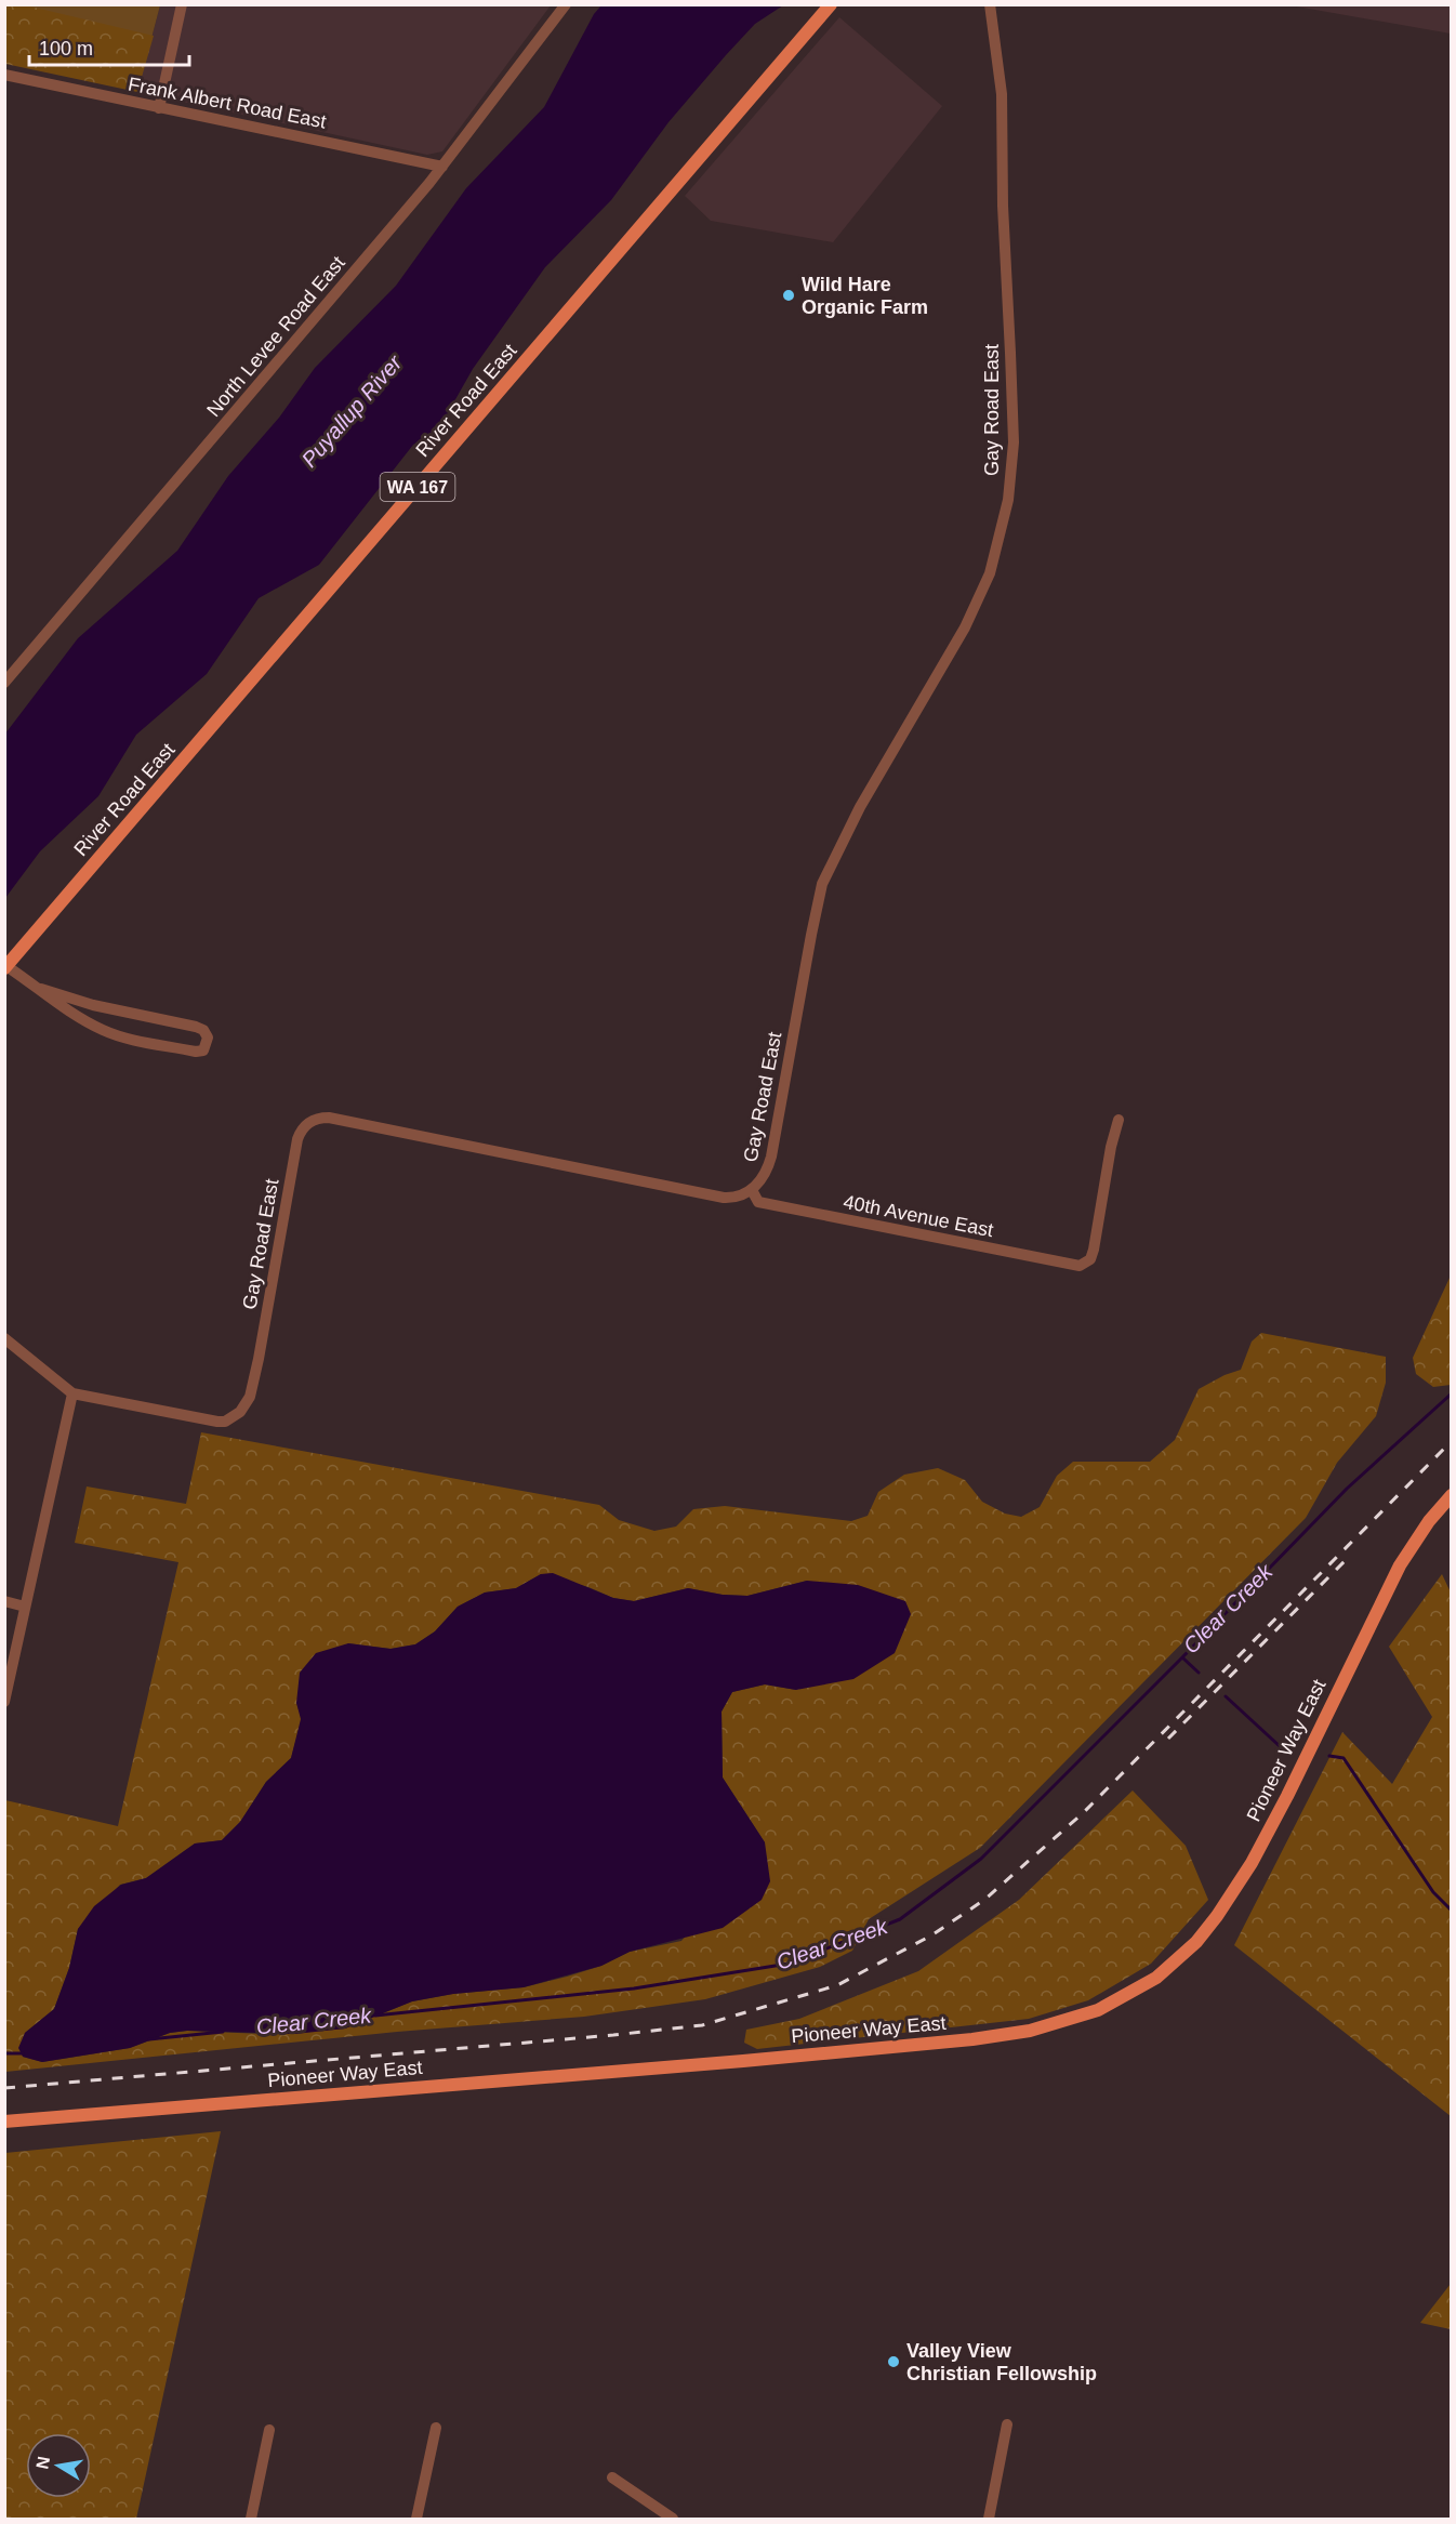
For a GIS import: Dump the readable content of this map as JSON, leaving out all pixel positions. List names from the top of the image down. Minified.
{"streets":{"main road":["River Road East","WA 167","Pioneer Way East"],"street":["Frank Albert Road East","North Levee Road East","Gay Road East","40th Avenue East"]},"crossings":[["Frank Albert Road East","North Levee Road East"],["Gay Road East","40th Avenue East"]],"water":["Puyallup River","Clear Creek"],"places":["Wild Hare Organic Farm","Valley View Christian Fellowship"],"scale_bar":"100 m","north":"left"}
